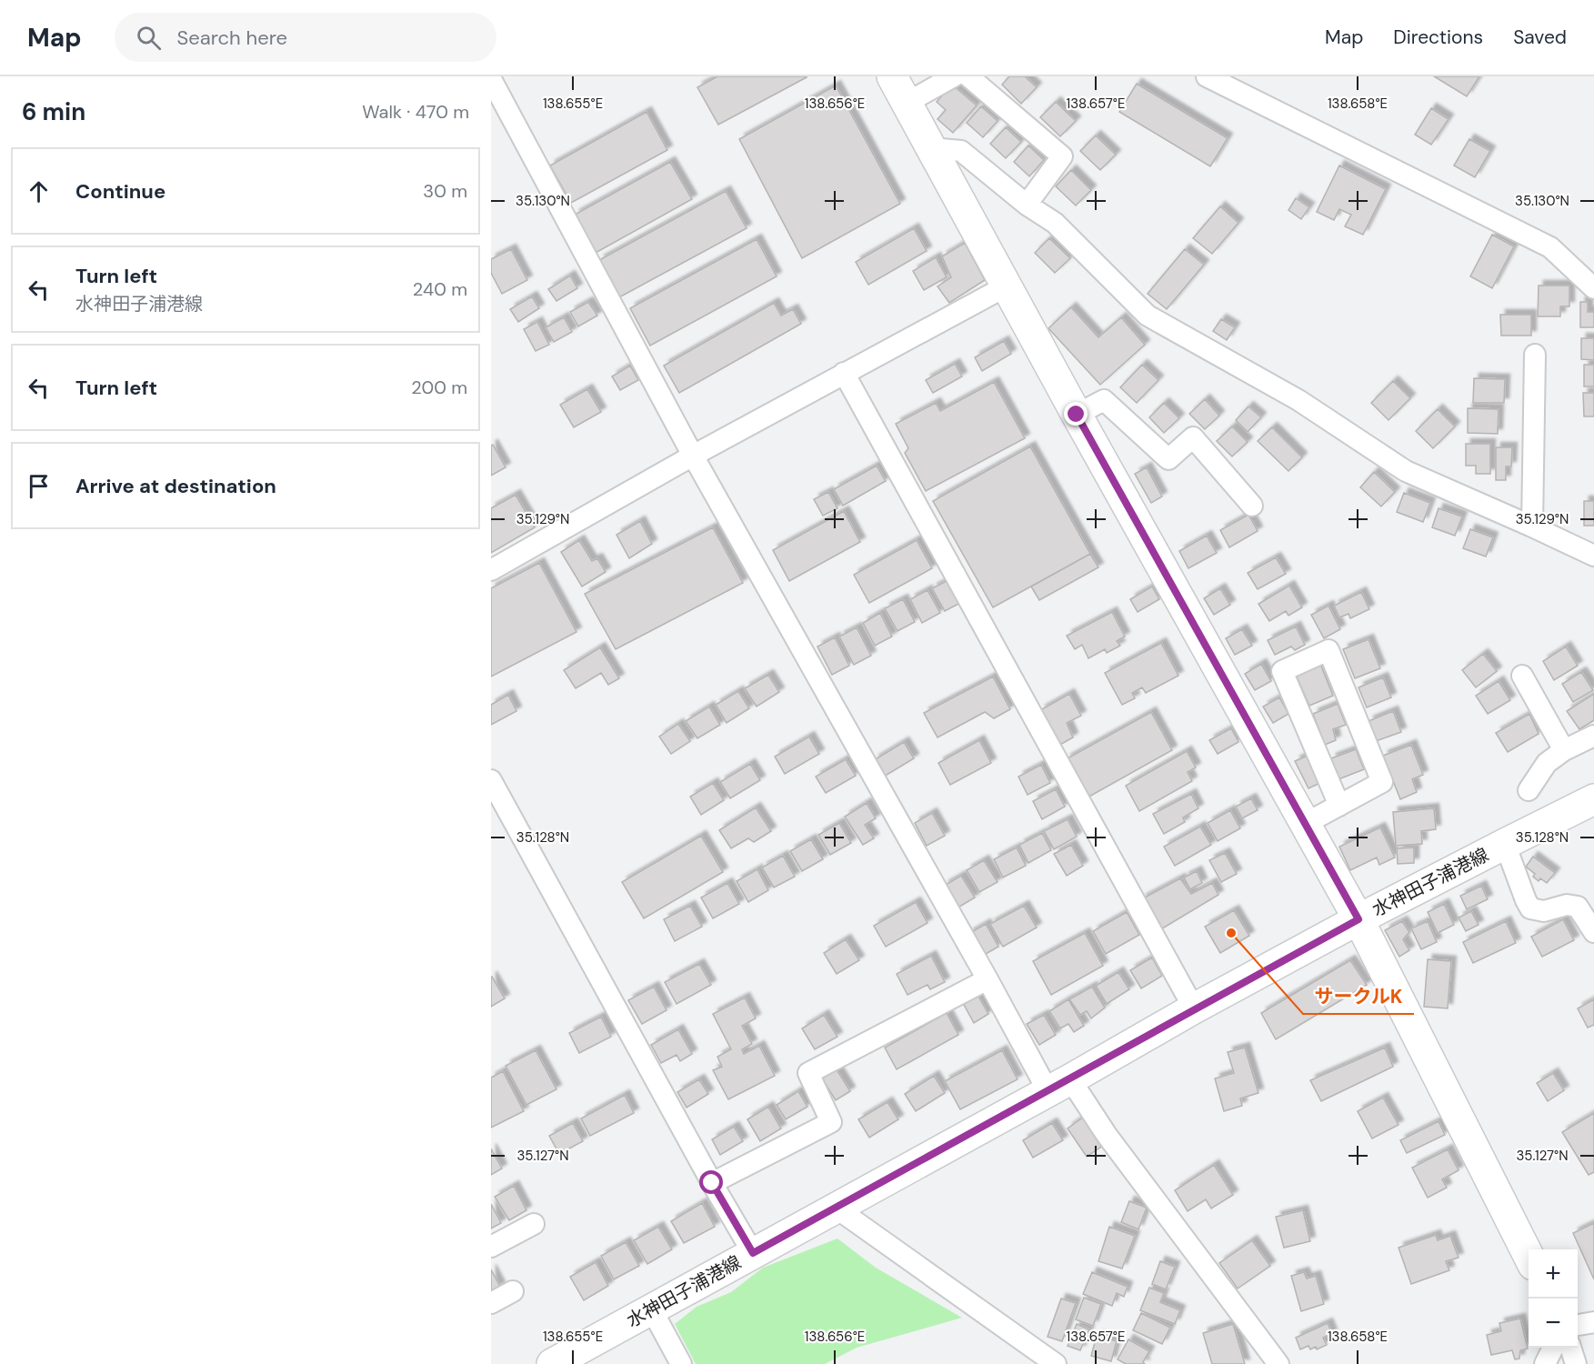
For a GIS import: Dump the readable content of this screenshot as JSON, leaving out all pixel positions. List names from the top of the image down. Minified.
{"streets":{"street":["水神田子浦港線"]},"places":["サークルK"],"page":{"header":"Map","search":"Search here","nav":["Map","Directions","Saved"],"heading":["6 min","Walk · 470 m"],"list":[["Continue","30 m"],["Turn left","水神田子浦港線","240 m"],["Turn left","200 m"],"Arrive at destination"],"map_buttons":["+","−"]},"coordinates":["138.655°E","138.656°E","138.657°E","138.658°E","35.130°N","35.129°N","35.128°N","35.127°N"]}
